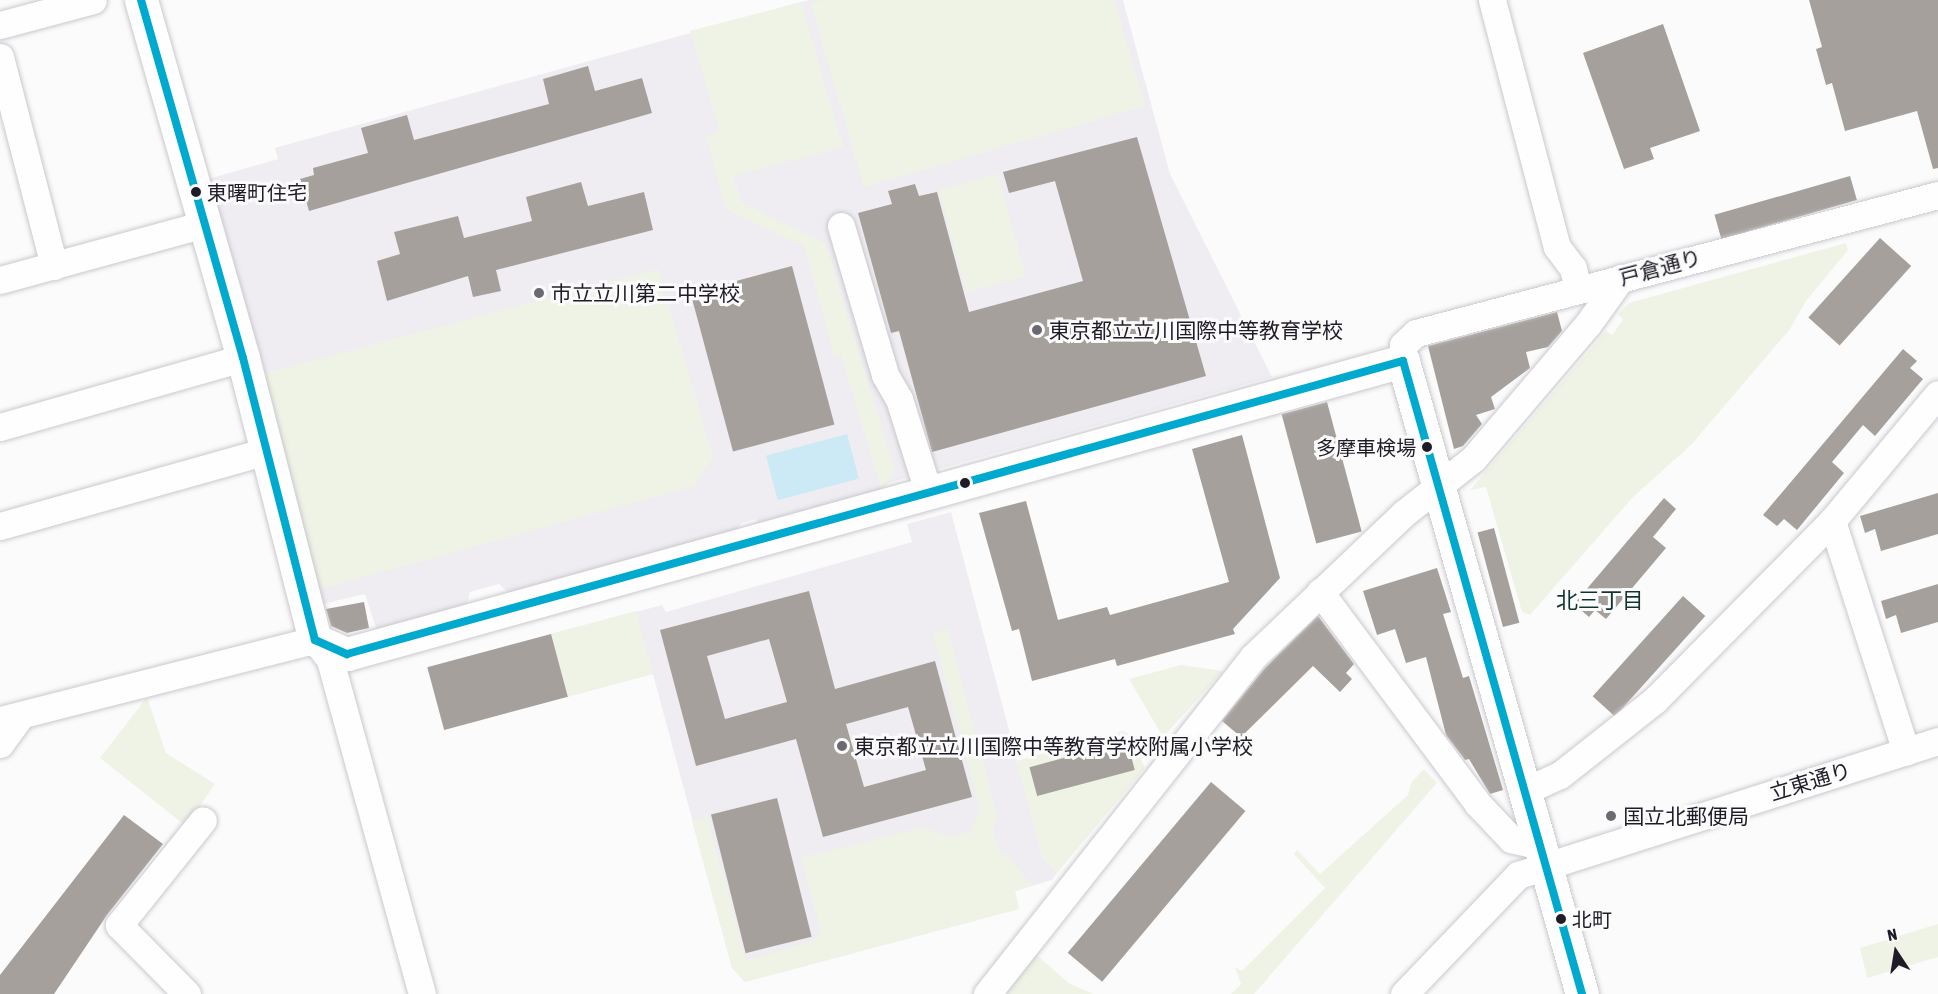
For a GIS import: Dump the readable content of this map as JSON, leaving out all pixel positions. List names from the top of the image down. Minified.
{"streets":{"street":["戸倉通り","立東通り"]},"districts":["北三丁目"],"places":["東曙町住宅","市立立川第二中学校","東京都立立川国際中等教育学校","多摩車検場","東京都立立川国際中等教育学校附属小学校","国立北郵便局","北町"],"north":"top"}
